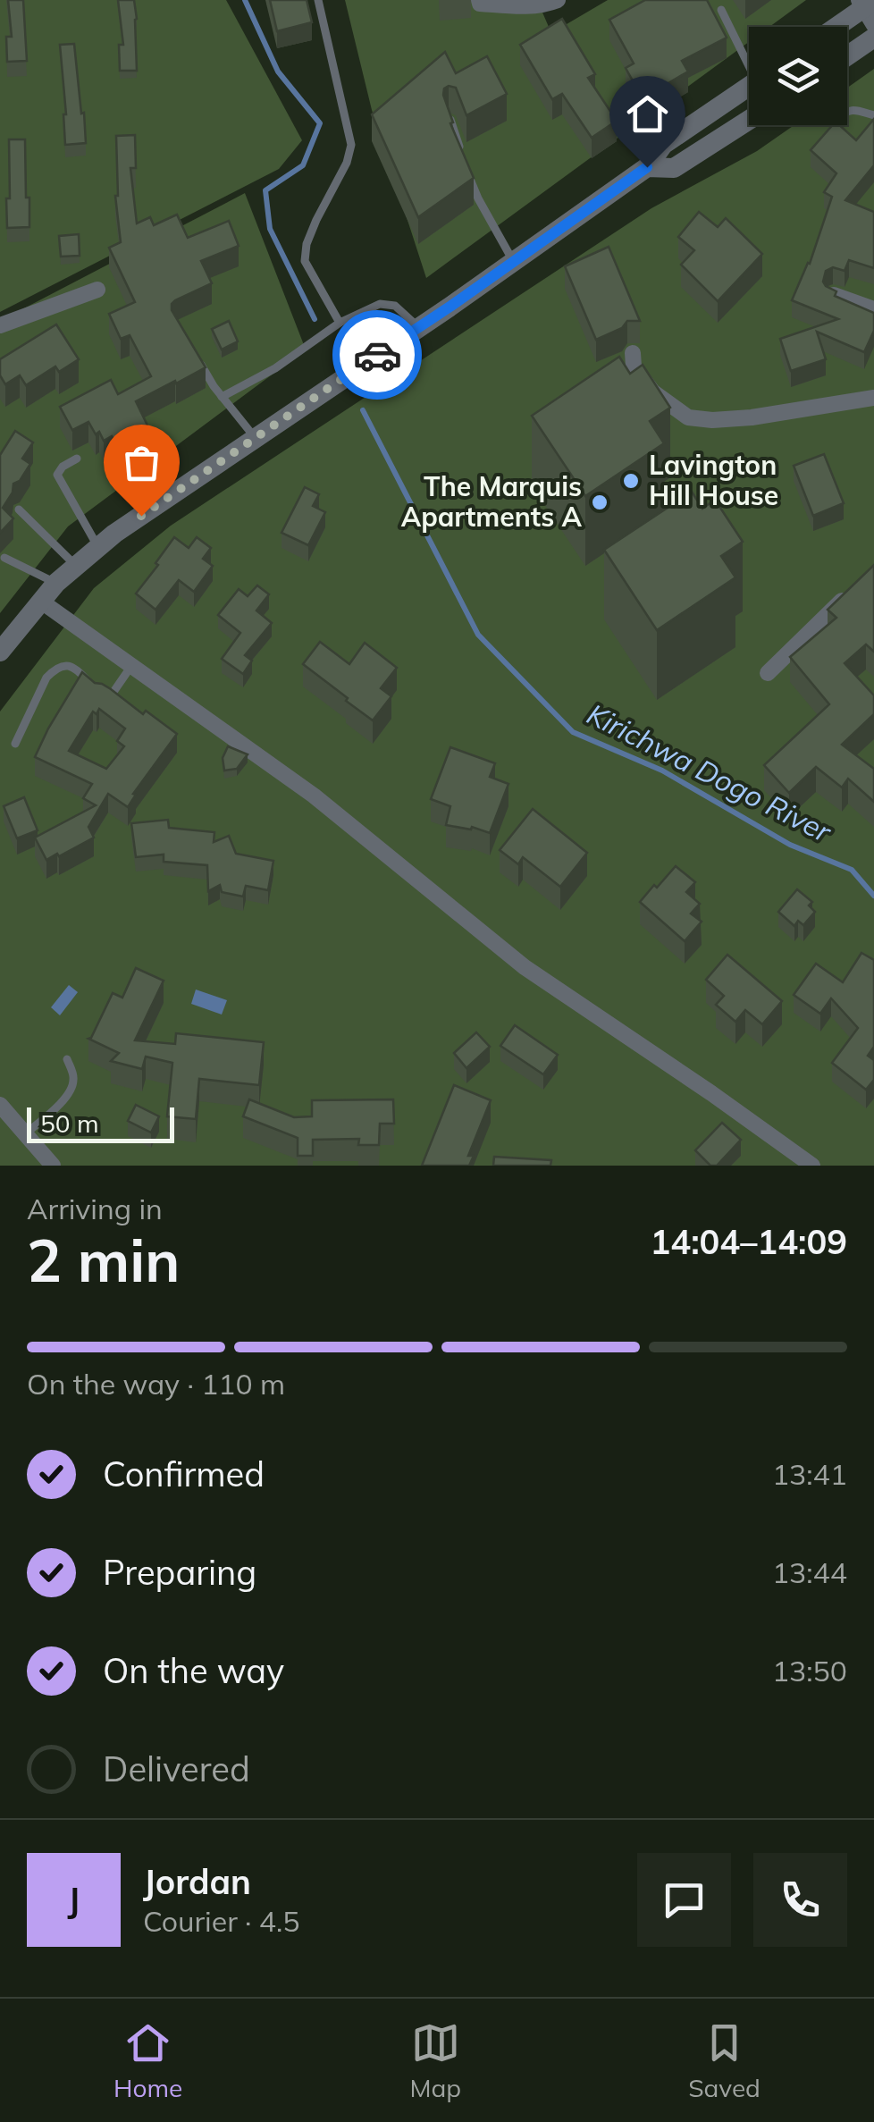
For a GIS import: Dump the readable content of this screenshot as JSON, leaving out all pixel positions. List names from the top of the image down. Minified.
{"water":["Kirichwa Dogo River"],"places":["Lavington Hill House","The Marquis Apartments A"],"scale_bar":"50 m","page":{"scale":"50 m","heading":["2 min","Arriving in","14:04–14:09"],"panel":["Jordan","Courier · 4.5"],"bar":"On the way · 110 m","list":[["Confirmed","13:41"],["Preparing","13:44"],["On the way","13:50"],"Delivered"],"round":"J","tabs":["Home","Map","Saved"]}}
